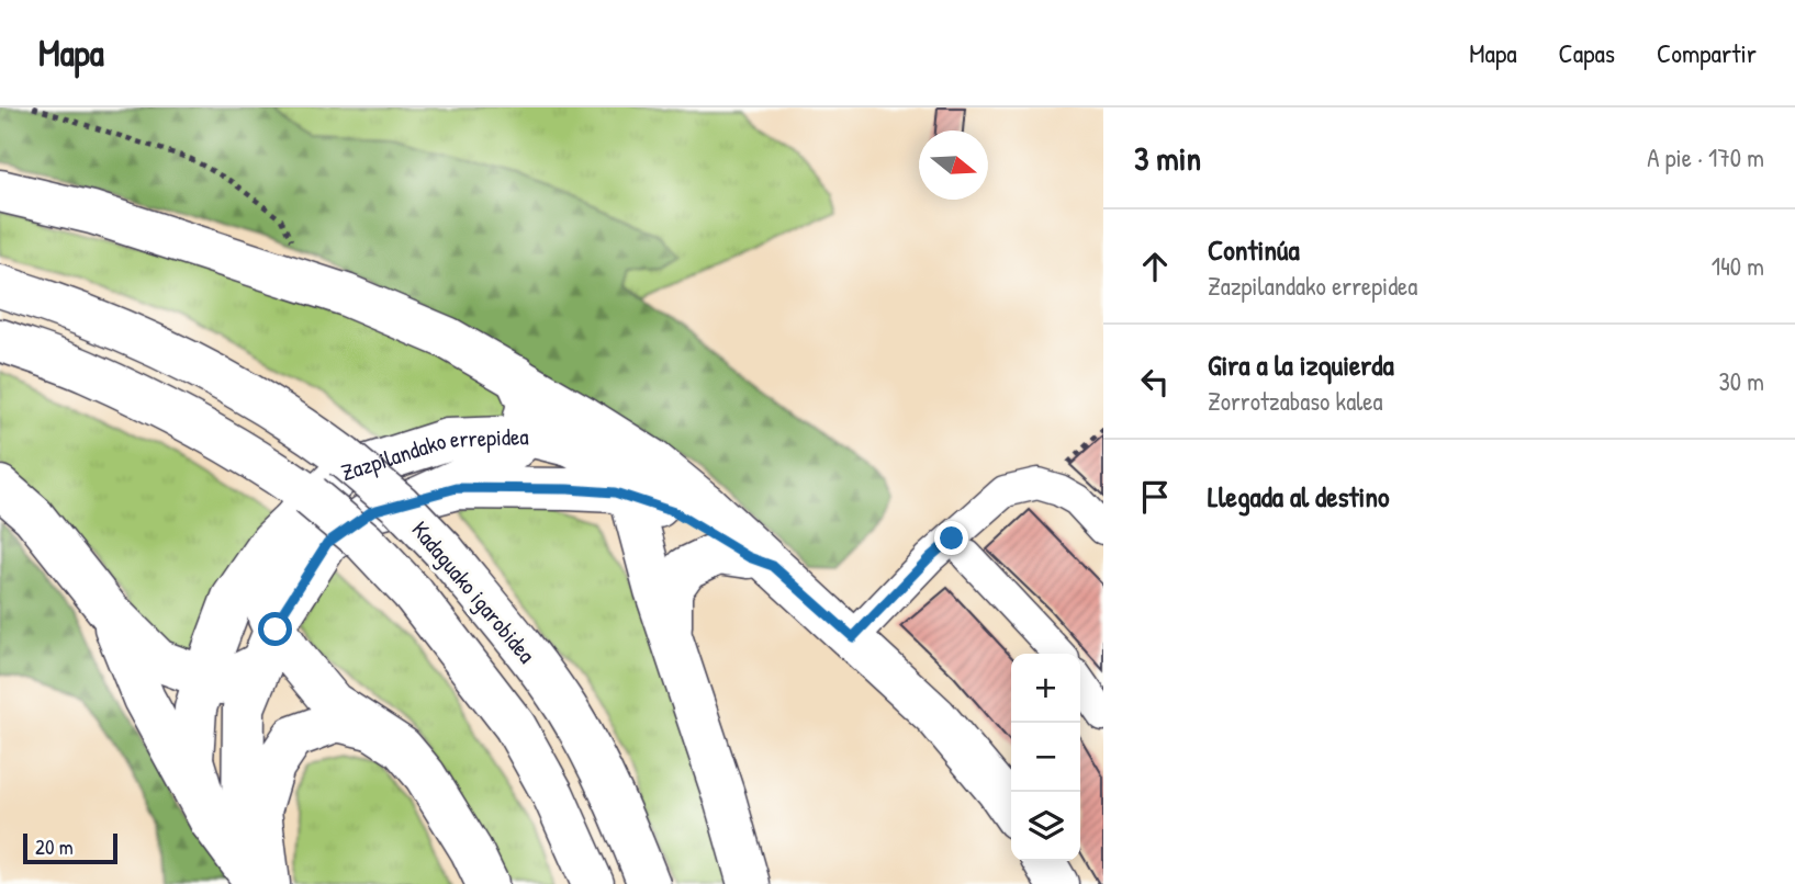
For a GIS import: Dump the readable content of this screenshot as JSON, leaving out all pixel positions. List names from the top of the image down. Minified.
{"streets":{"main road":["Zazpilandako errepidea","Kadaguako igarobidea"]},"crossings":[["Zazpilandako errepidea","Kadaguako igarobidea"]],"scale_bar":"20 m","north":"right","page":{"header":"Mapa","nav":["Mapa","Capas","Compartir"],"heading":["3 min","A pie · 170 m"],"list":[["Continúa","Zazpilandako errepidea","140 m"],["Gira a la izquierda","Zorrotzabaso kalea","30 m"],"Llegada al destino"],"map_buttons":["+","−"],"scale":"20 m"}}
